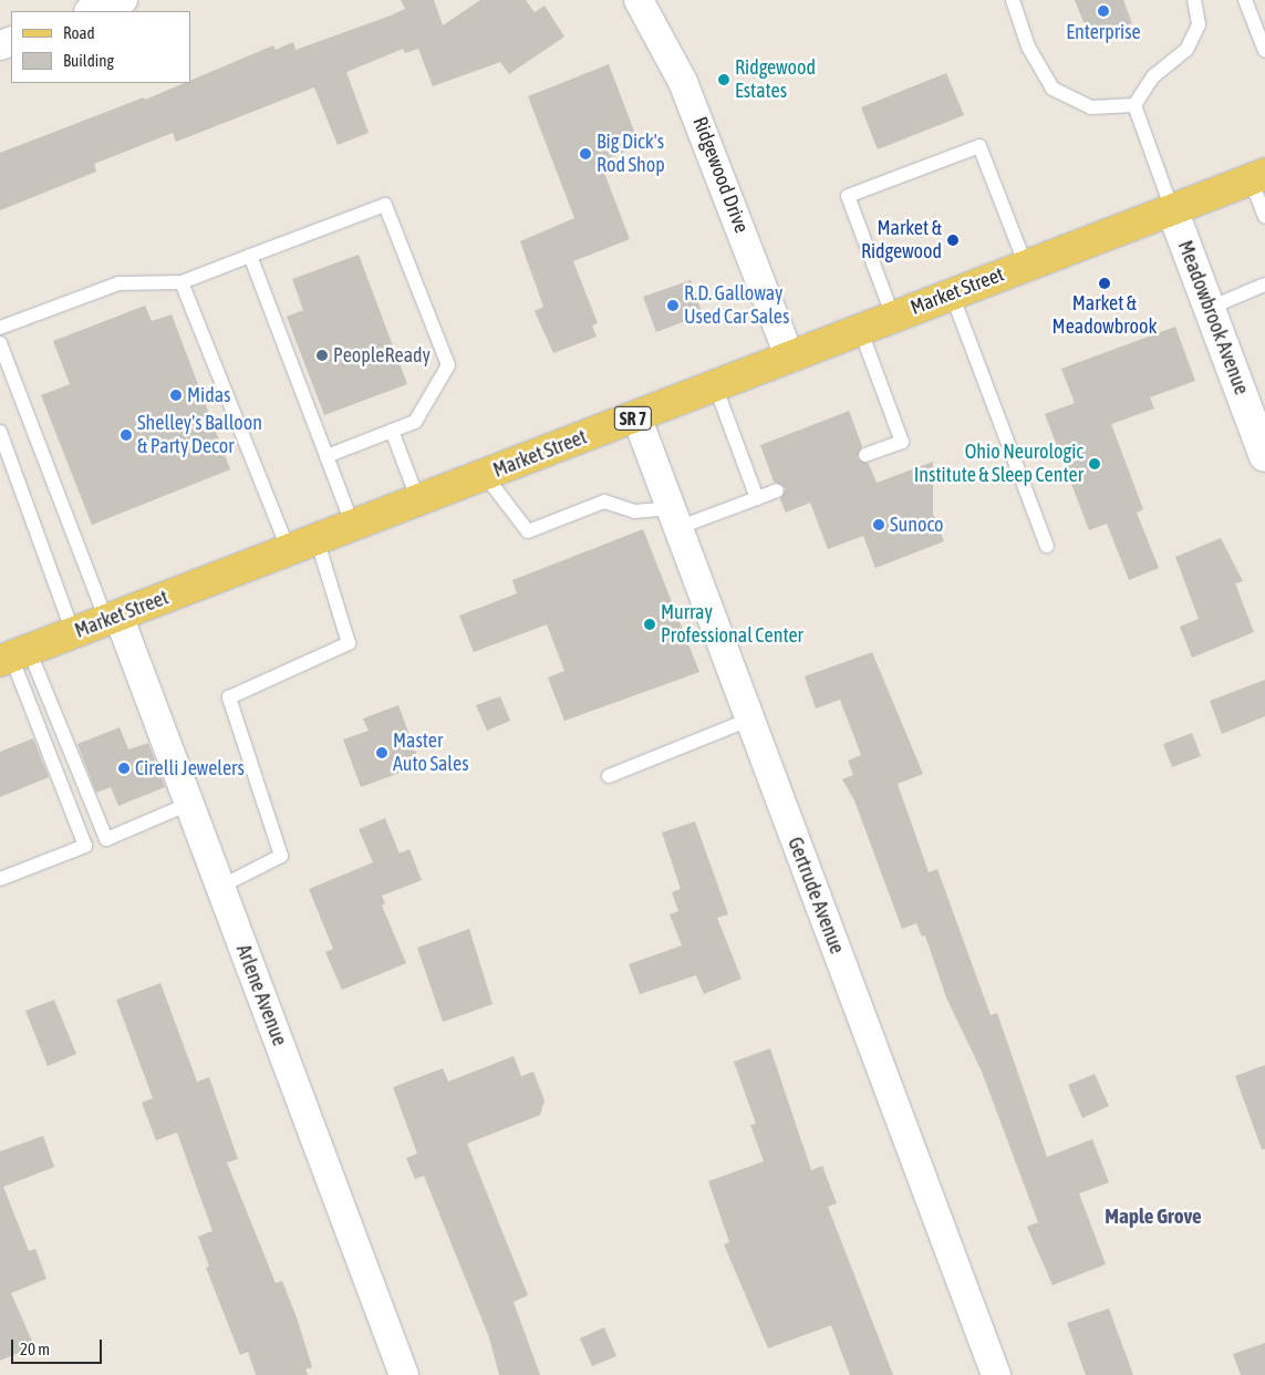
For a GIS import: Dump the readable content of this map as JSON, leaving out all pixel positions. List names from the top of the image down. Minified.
{"streets":{"main road":["Market Street","SR 7"],"street":["Ridgewood Drive","Meadowbrook Avenue","Gertrude Avenue","Arlene Avenue"]},"crossings":[["Ridgewood Drive","Market Street"],["Market Street","Meadowbrook Avenue"],["Market Street","Gertrude Avenue"],["Market Street","Arlene Avenue"]],"districts":["Maple Grove"],"places":["Enterprise","Ridgewood Estates","Big Dick's Rod Shop","Market & Ridgewood","Market & Meadowbrook","R.D. Galloway Used Car Sales","PeopleReady","Midas","Shelley's Balloon & Party Decor","Ohio Neurologic Institute & Sleep Center","Sunoco","Murray Professional Center","Master Auto Sales","Cirelli Jewelers"],"legend":["Road","Building"],"scale_bar":"20 m"}
